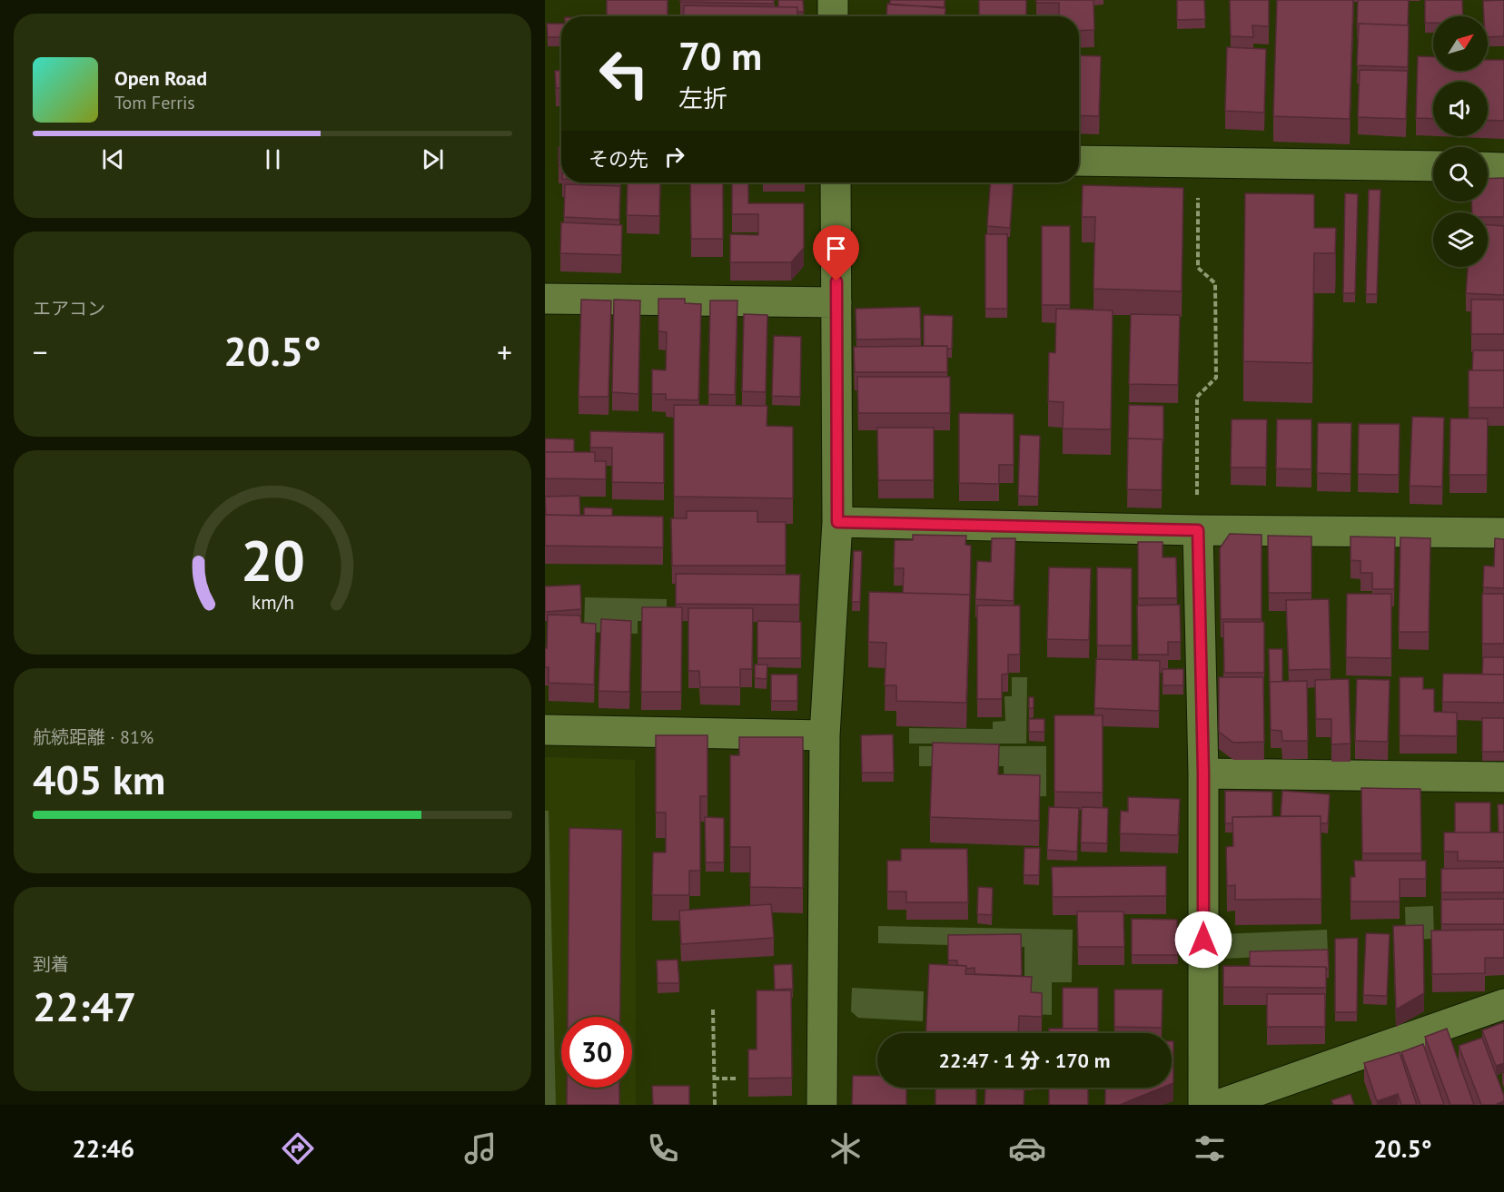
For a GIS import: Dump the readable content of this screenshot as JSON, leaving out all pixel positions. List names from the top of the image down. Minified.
{"north":"top right","page":{"turn":["70 m","左折"],"song":["Open Road","Tom Ferris"],"then":"その先","tile":["エアコン",["航続距離 · 81%","405 km"],["到着","22:47"]],"heat":["−","20.5°","+"],"limit":"30","trip":"22:47 · 1 分 · 170 m","tabs":["22:46","20.5°"],"gauge":["20","km/h"]}}
